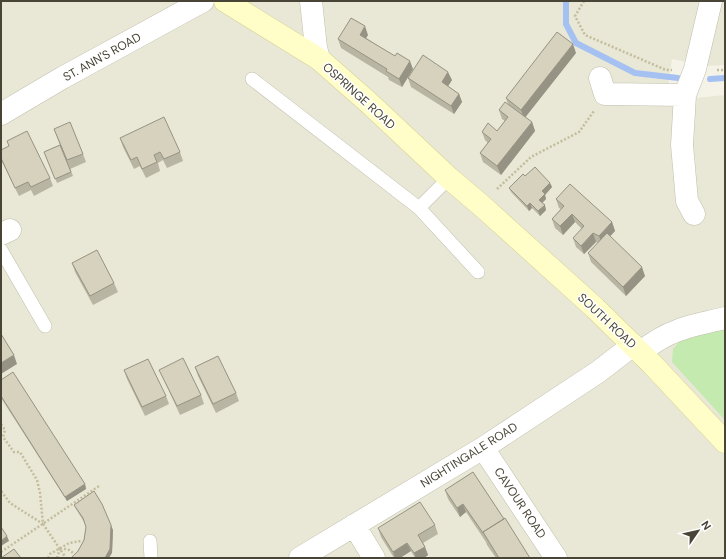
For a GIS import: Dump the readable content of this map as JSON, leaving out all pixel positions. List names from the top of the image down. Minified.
{"streets":{"main road":["OSPRINGE ROAD","SOUTH ROAD"],"street":["ST. ANN'S ROAD","NIGHTINGALE ROAD","CAVOUR ROAD"]},"crossings":[["OSPRINGE ROAD","SOUTH ROAD"],["SOUTH ROAD","NIGHTINGALE ROAD"],["NIGHTINGALE ROAD","CAVOUR ROAD"]],"north":"top right"}
